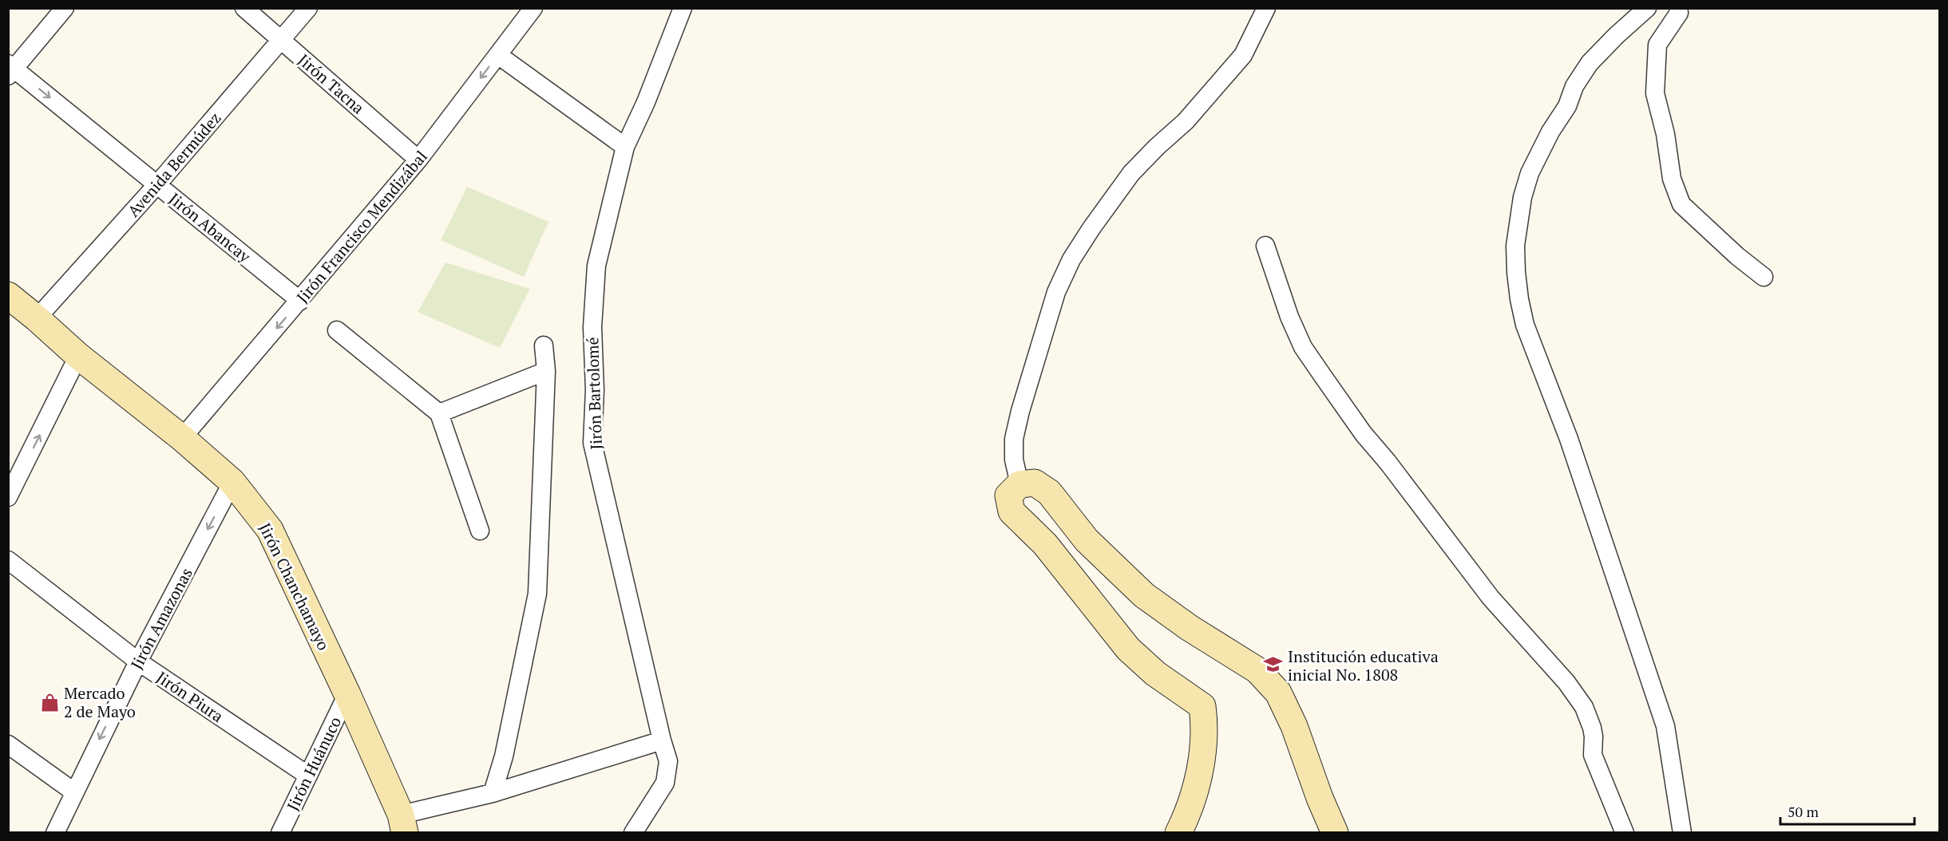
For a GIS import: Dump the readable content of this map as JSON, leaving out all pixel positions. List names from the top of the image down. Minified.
{"streets":{"street":["Jirón Tacna","Avenida Bermúdez","Jirón Francisco Mendizábal","Jirón Abancay","Jirón Bartolomé","Jirón Chanchamayo","Jirón Amazonas","Jirón Piura","Jirón Huánuco"]},"crossings":[["Jirón Tacna","Avenida Bermúdez"],["Jirón Tacna","Jirón Francisco Mendizábal"],["Avenida Bermúdez","Jirón Abancay"],["Avenida Bermúdez","Jirón Chanchamayo"],["Jirón Francisco Mendizábal","Jirón Abancay"],["Jirón Francisco Mendizábal","Jirón Chanchamayo"],["Jirón Chanchamayo","Jirón Amazonas"],["Jirón Chanchamayo","Jirón Huánuco"],["Jirón Amazonas","Jirón Piura"],["Jirón Piura","Jirón Huánuco"]],"one_way":["Jirón Francisco Mendizábal","Jirón Abancay","Jirón Amazonas"],"places":{"school or university":["Institución educativa inicial No. 1808"],"shop":["Mercado 2 de Mayo"]},"scale_bar":"50 m"}
